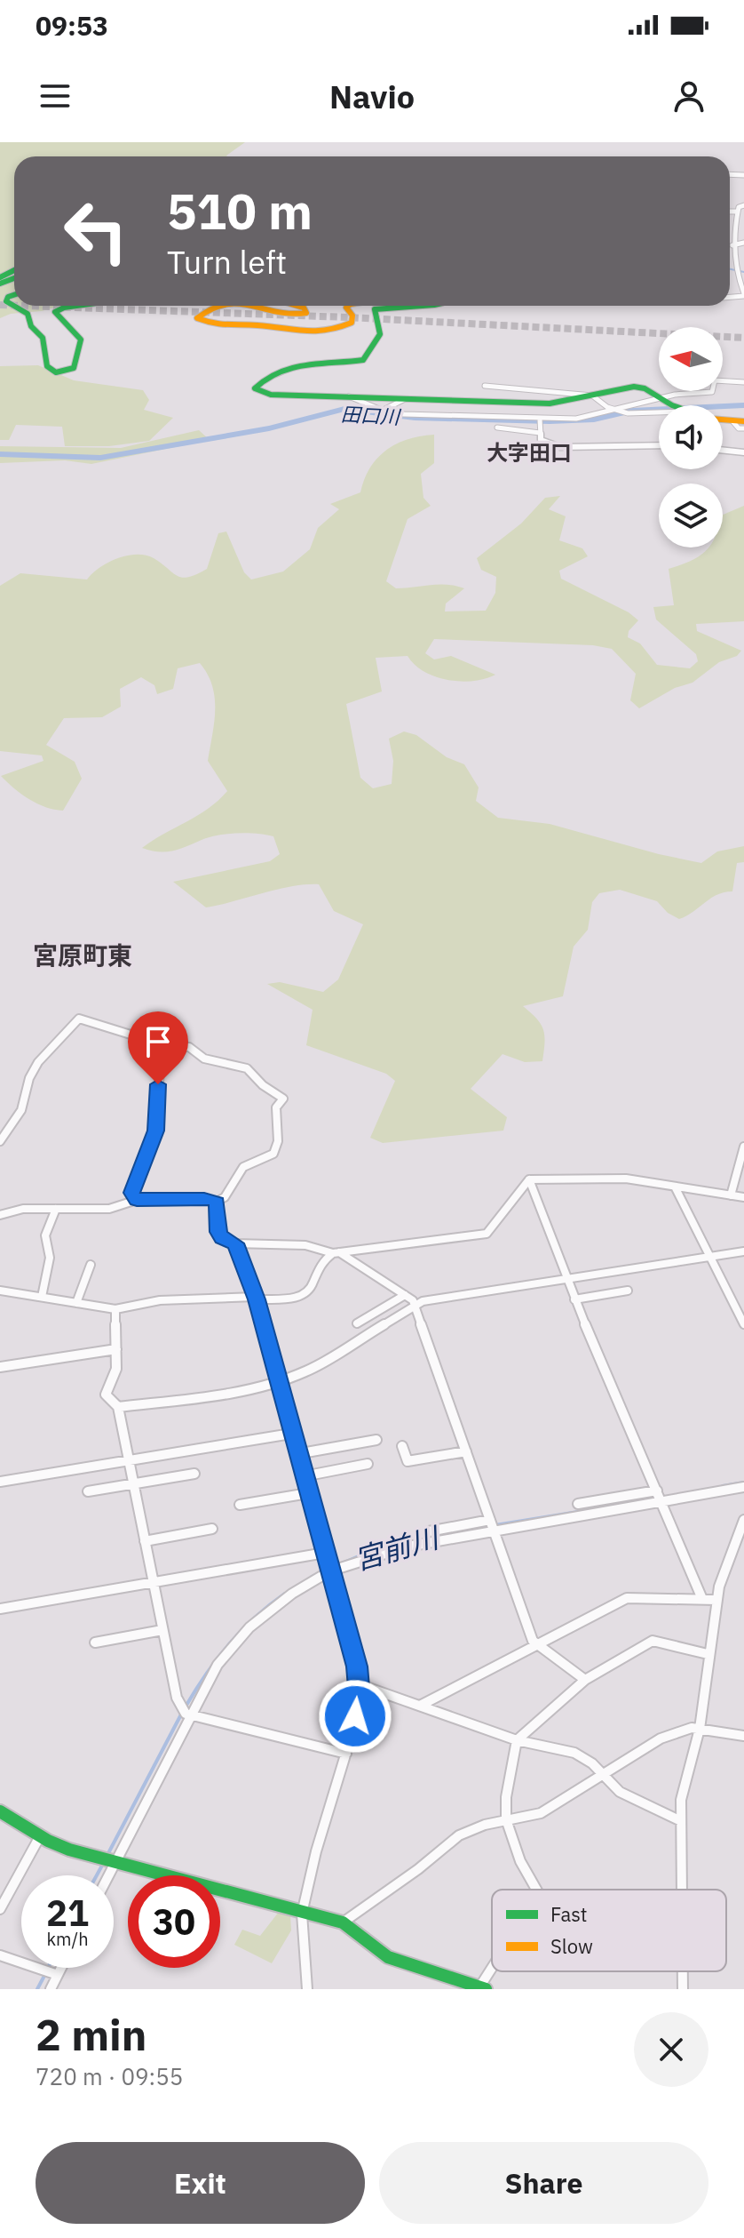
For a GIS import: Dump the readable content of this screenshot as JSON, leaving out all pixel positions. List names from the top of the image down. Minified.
{"districts":["大字田口","宮原町東"],"water":["田口川","宮前川"],"legend":["Fast","Slow"],"north":"left","page":{"status":"09:53","header":"Navio","turn":["510 m","Turn left"],"speed":"21 km/h","limit":"30","heading":["2 min","720 m · 09:55"],"buttons":["Exit","Share"]}}
